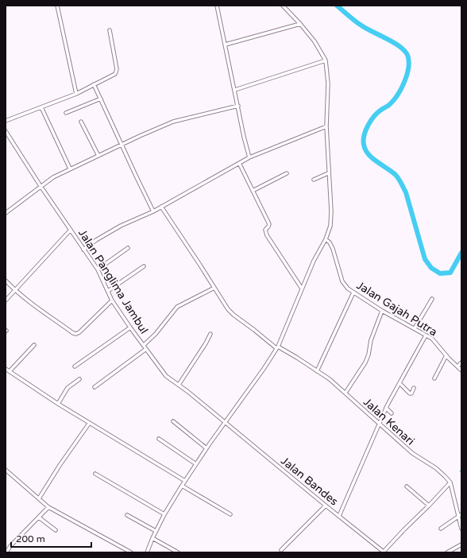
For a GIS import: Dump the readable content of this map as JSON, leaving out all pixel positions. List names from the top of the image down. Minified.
{"streets":{"street":["Jalan Panglima Jambul","Jalan Gajah Putra","Jalan Kenari","Jalan Bandes"]},"crossings":[["Jalan Panglima Jambul","Jalan Bandes"]],"scale_bar":"200 m"}
